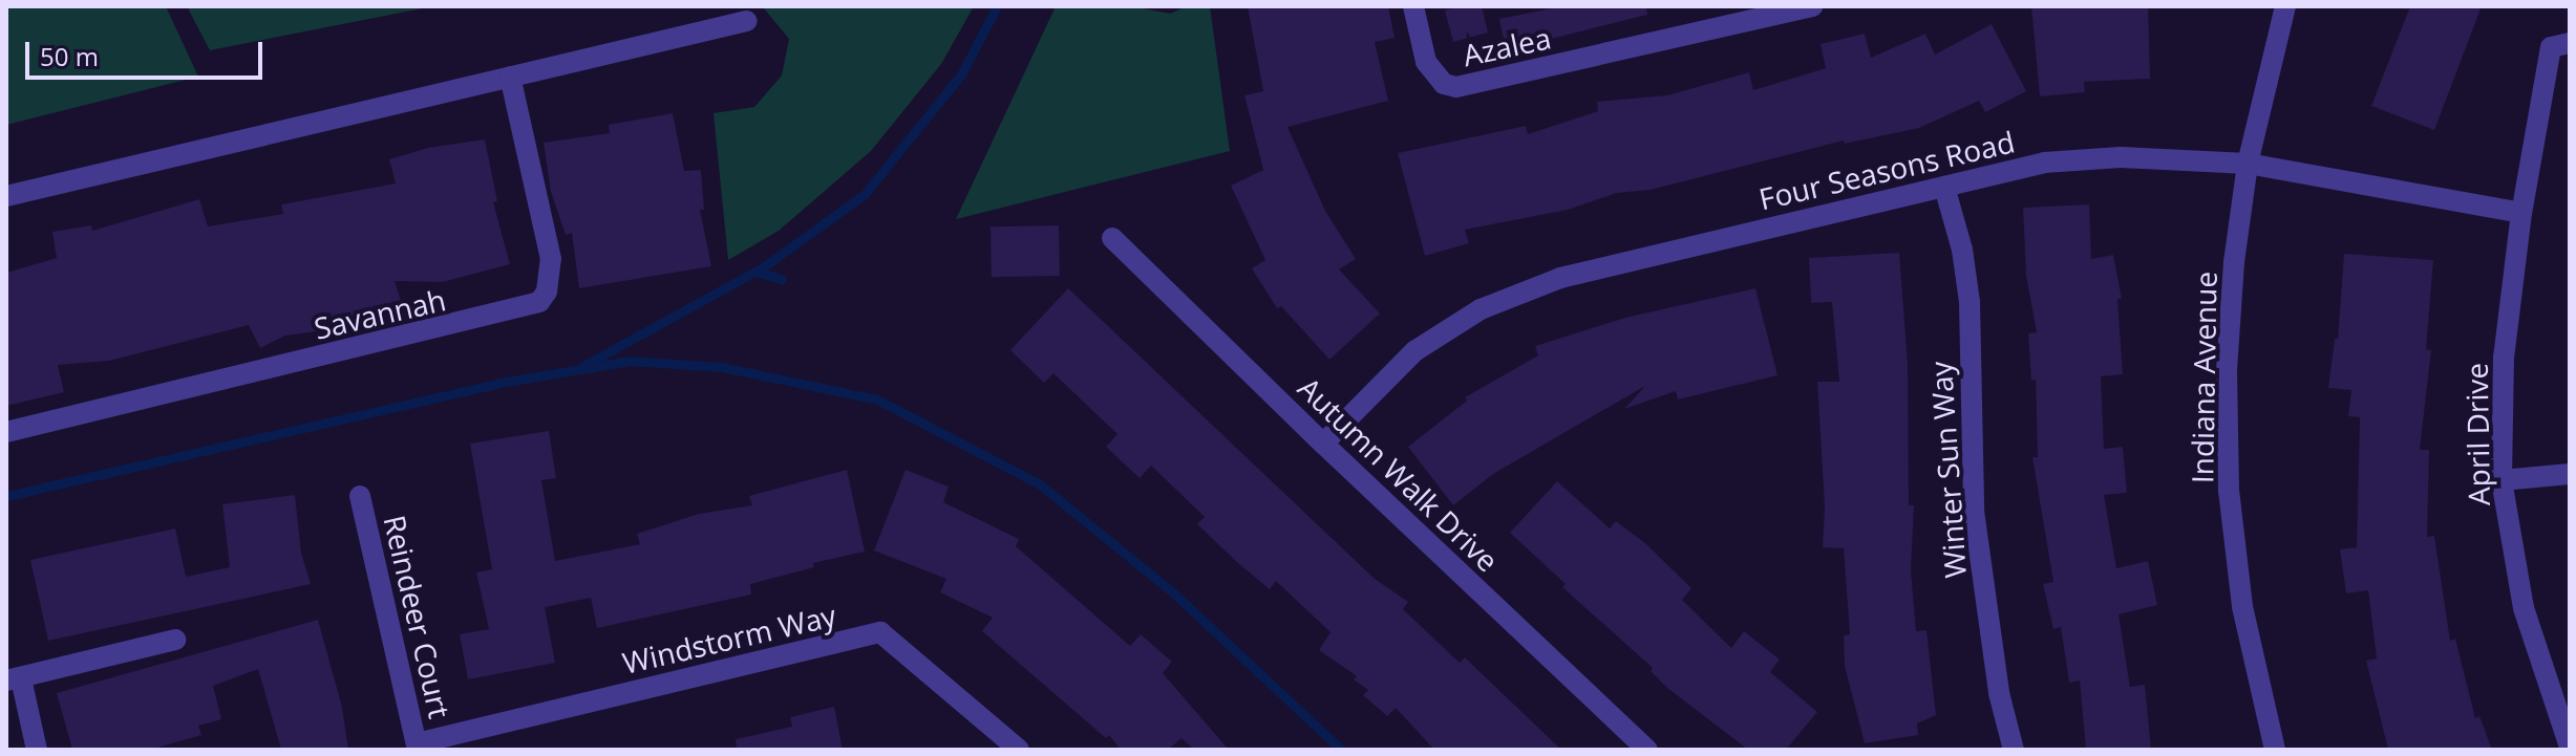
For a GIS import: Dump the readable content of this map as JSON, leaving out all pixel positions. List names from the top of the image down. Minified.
{"streets":{"street":["Azalea","Four Seasons Road","Savannah","Indiana Avenue","April Drive","Winter Sun Way","Autumn Walk Drive","Reindeer Court","Windstorm Way"]},"crossings":[["Four Seasons Road","Indiana Avenue"],["Four Seasons Road","April Drive"],["Four Seasons Road","Winter Sun Way"],["Four Seasons Road","Autumn Walk Drive"],["Reindeer Court","Windstorm Way"]],"scale_bar":"50 m"}
